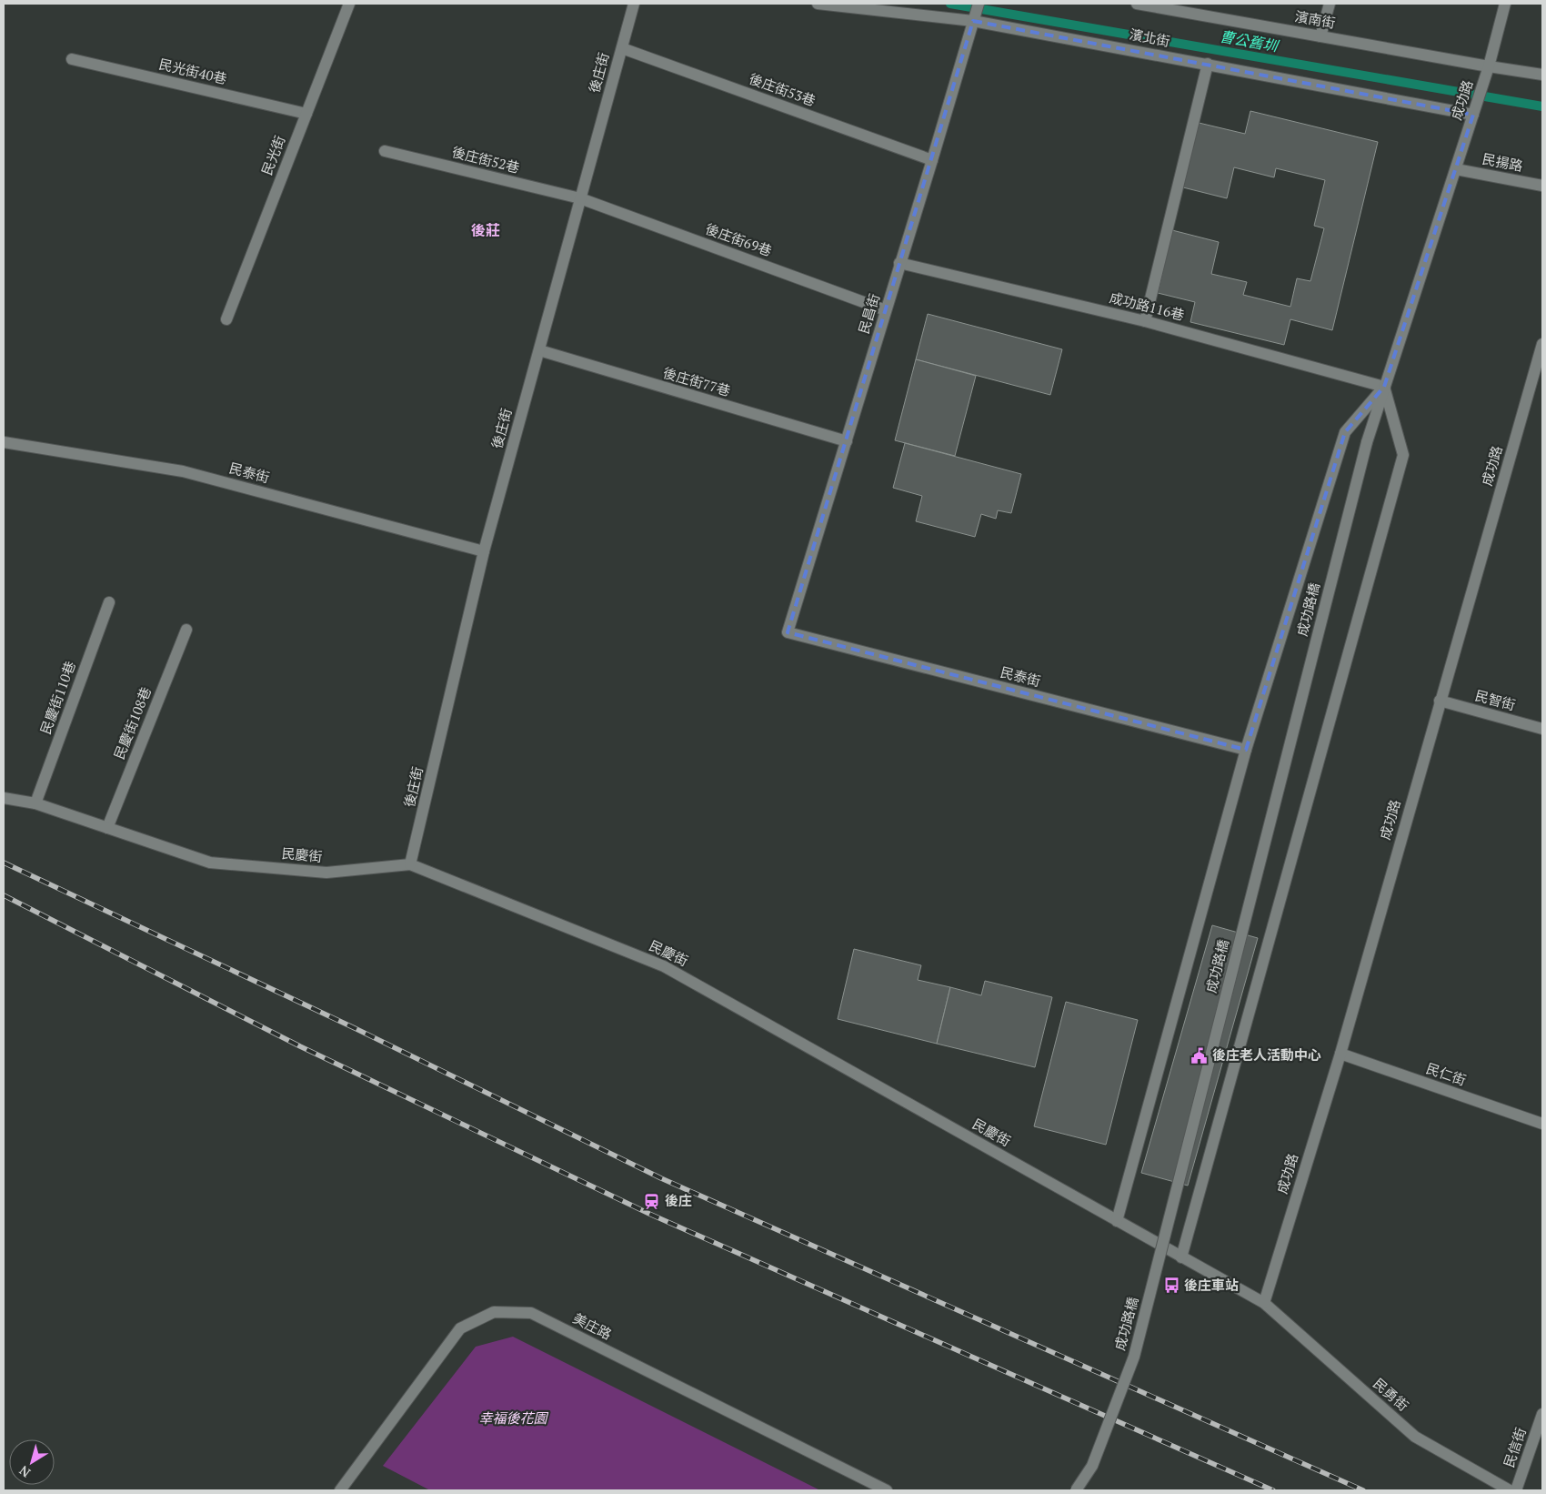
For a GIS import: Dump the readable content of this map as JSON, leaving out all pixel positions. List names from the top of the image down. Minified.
{"streets":{"street":["濱南街","濱北街","民光街40巷","後庄街","後庄街53巷","成功路","民光街","後庄街52巷","民揚路","後庄街69巷","成功路116巷","民昌街","後庄街77巷","民泰街","成功路橋","民慶街110巷","民智街","民慶街108巷","民慶街","民仁街","美庄路","民勇街","民信街"]},"crossings":[["濱南街","成功路"],["濱北街","成功路"],["濱北街","民昌街"],["民光街40巷","民光街"],["後庄街","後庄街53巷"],["後庄街","後庄街52巷"],["後庄街","後庄街69巷"],["後庄街","後庄街77巷"],["後庄街","民泰街"],["後庄街","民慶街"],["後庄街53巷","民昌街"],["成功路","民揚路"],["成功路","成功路116巷"],["成功路","民泰街"],["成功路","成功路橋"],["成功路","民智街"],["成功路","民慶街"],["成功路","民仁街"],["成功路","民勇街"],["後庄街52巷","後庄街69巷"],["後庄街69巷","民昌街"],["成功路116巷","民昌街"],["民昌街","後庄街77巷"],["民昌街","民泰街"],["民慶街110巷","民慶街"],["民慶街108巷","民慶街"],["民慶街","民勇街"]],"districts":["後莊"],"water":["曹公舊圳"],"parks":["幸福後花園"],"places":{"public building":["後庄老人活動中心"],"station":["後庄"],"bus stop":["後庄車站"]},"north":"bottom left"}
